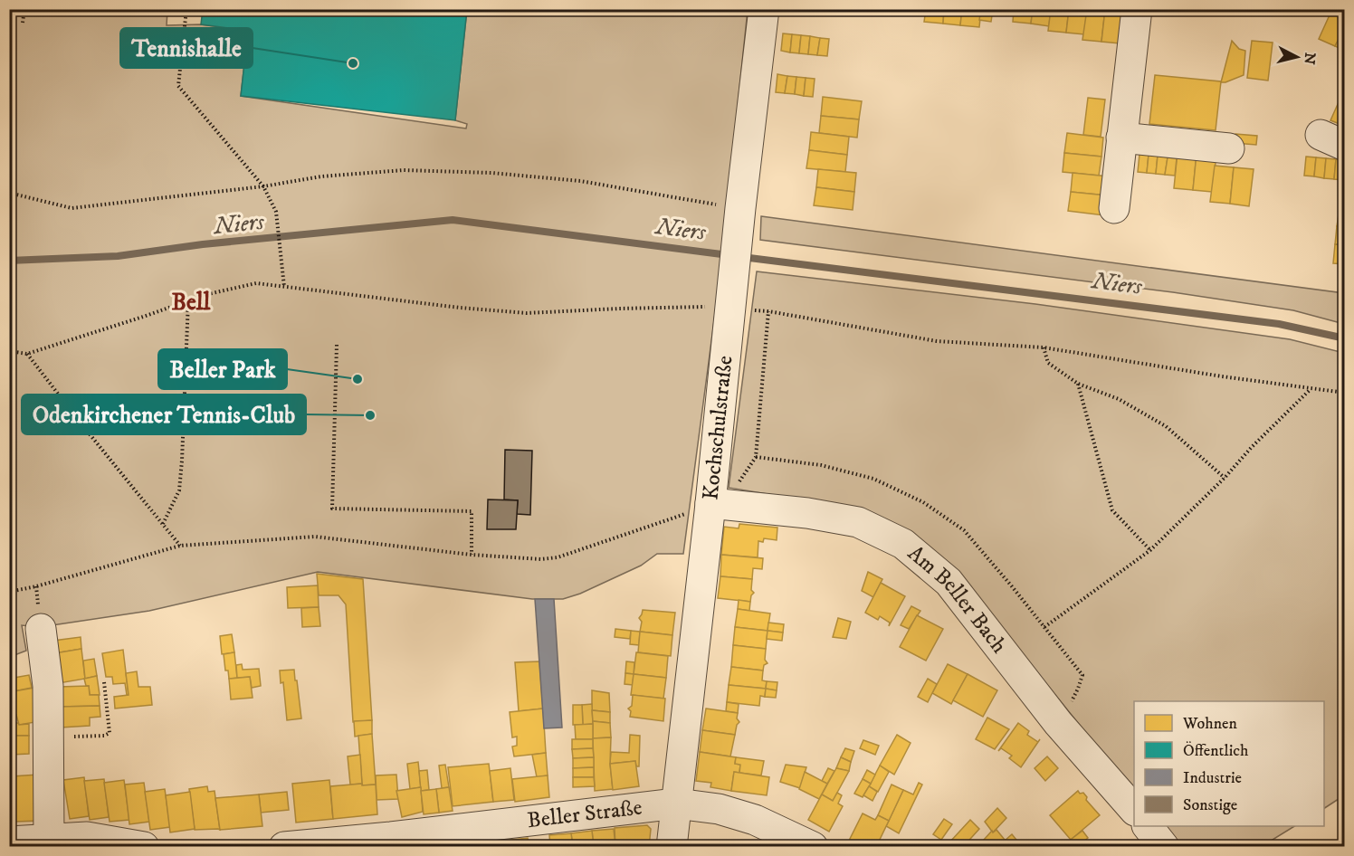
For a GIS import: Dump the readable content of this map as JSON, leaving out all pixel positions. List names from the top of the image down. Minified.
{"streets":{"street":["Kochschulstraße","Am Beller Bach","Beller Straße"]},"crossings":[["Kochschulstraße","Am Beller Bach"],["Kochschulstraße","Beller Straße"]],"districts":["Bell"],"water":["Niers"],"places":["Tennishalle","Beller Park","Odenkirchener Tennis-Club"],"legend":["Wohnen","Öffentlich","Industrie","Sonstige"],"north":"right"}
